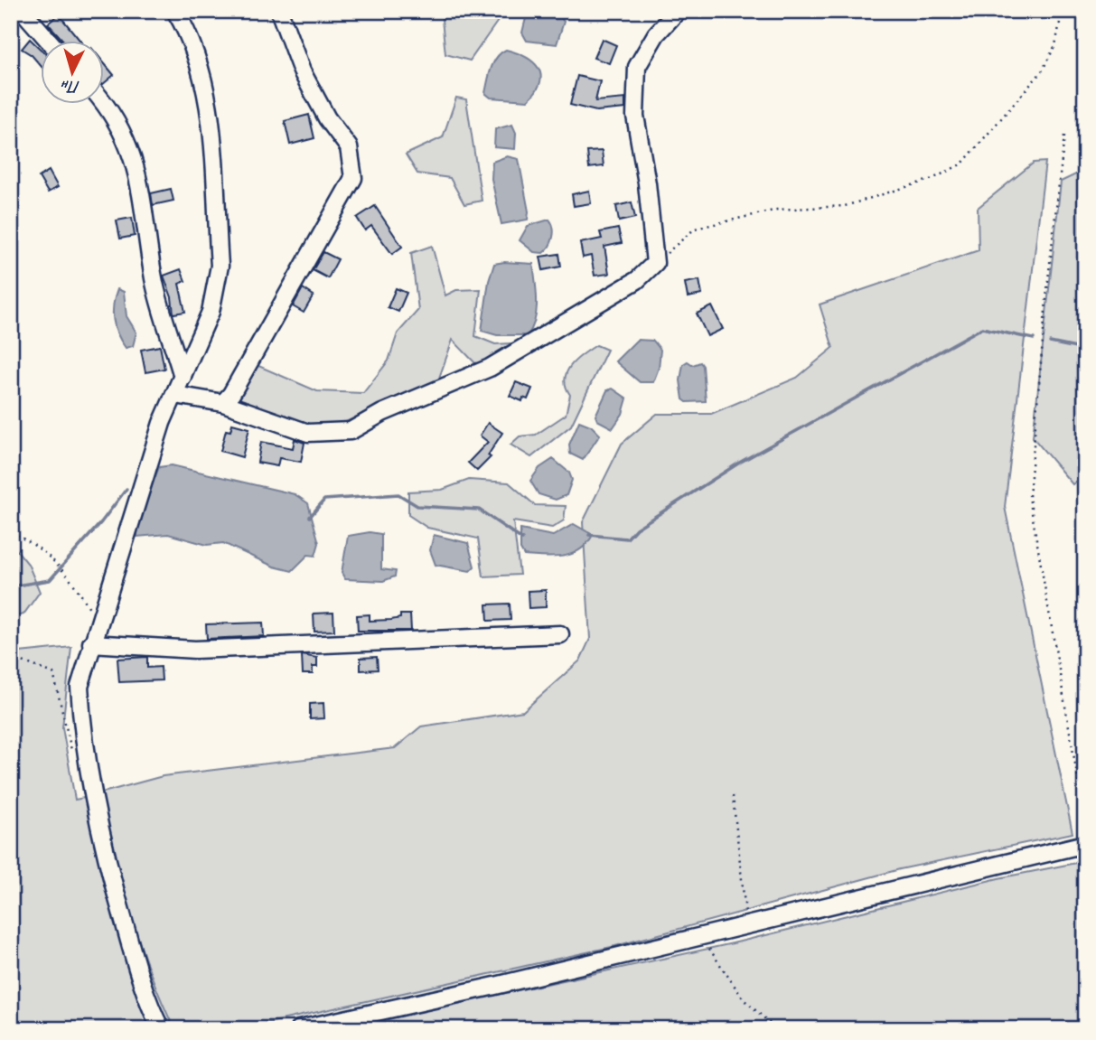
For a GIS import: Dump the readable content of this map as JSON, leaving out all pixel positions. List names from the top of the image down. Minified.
{"north":"bottom"}
